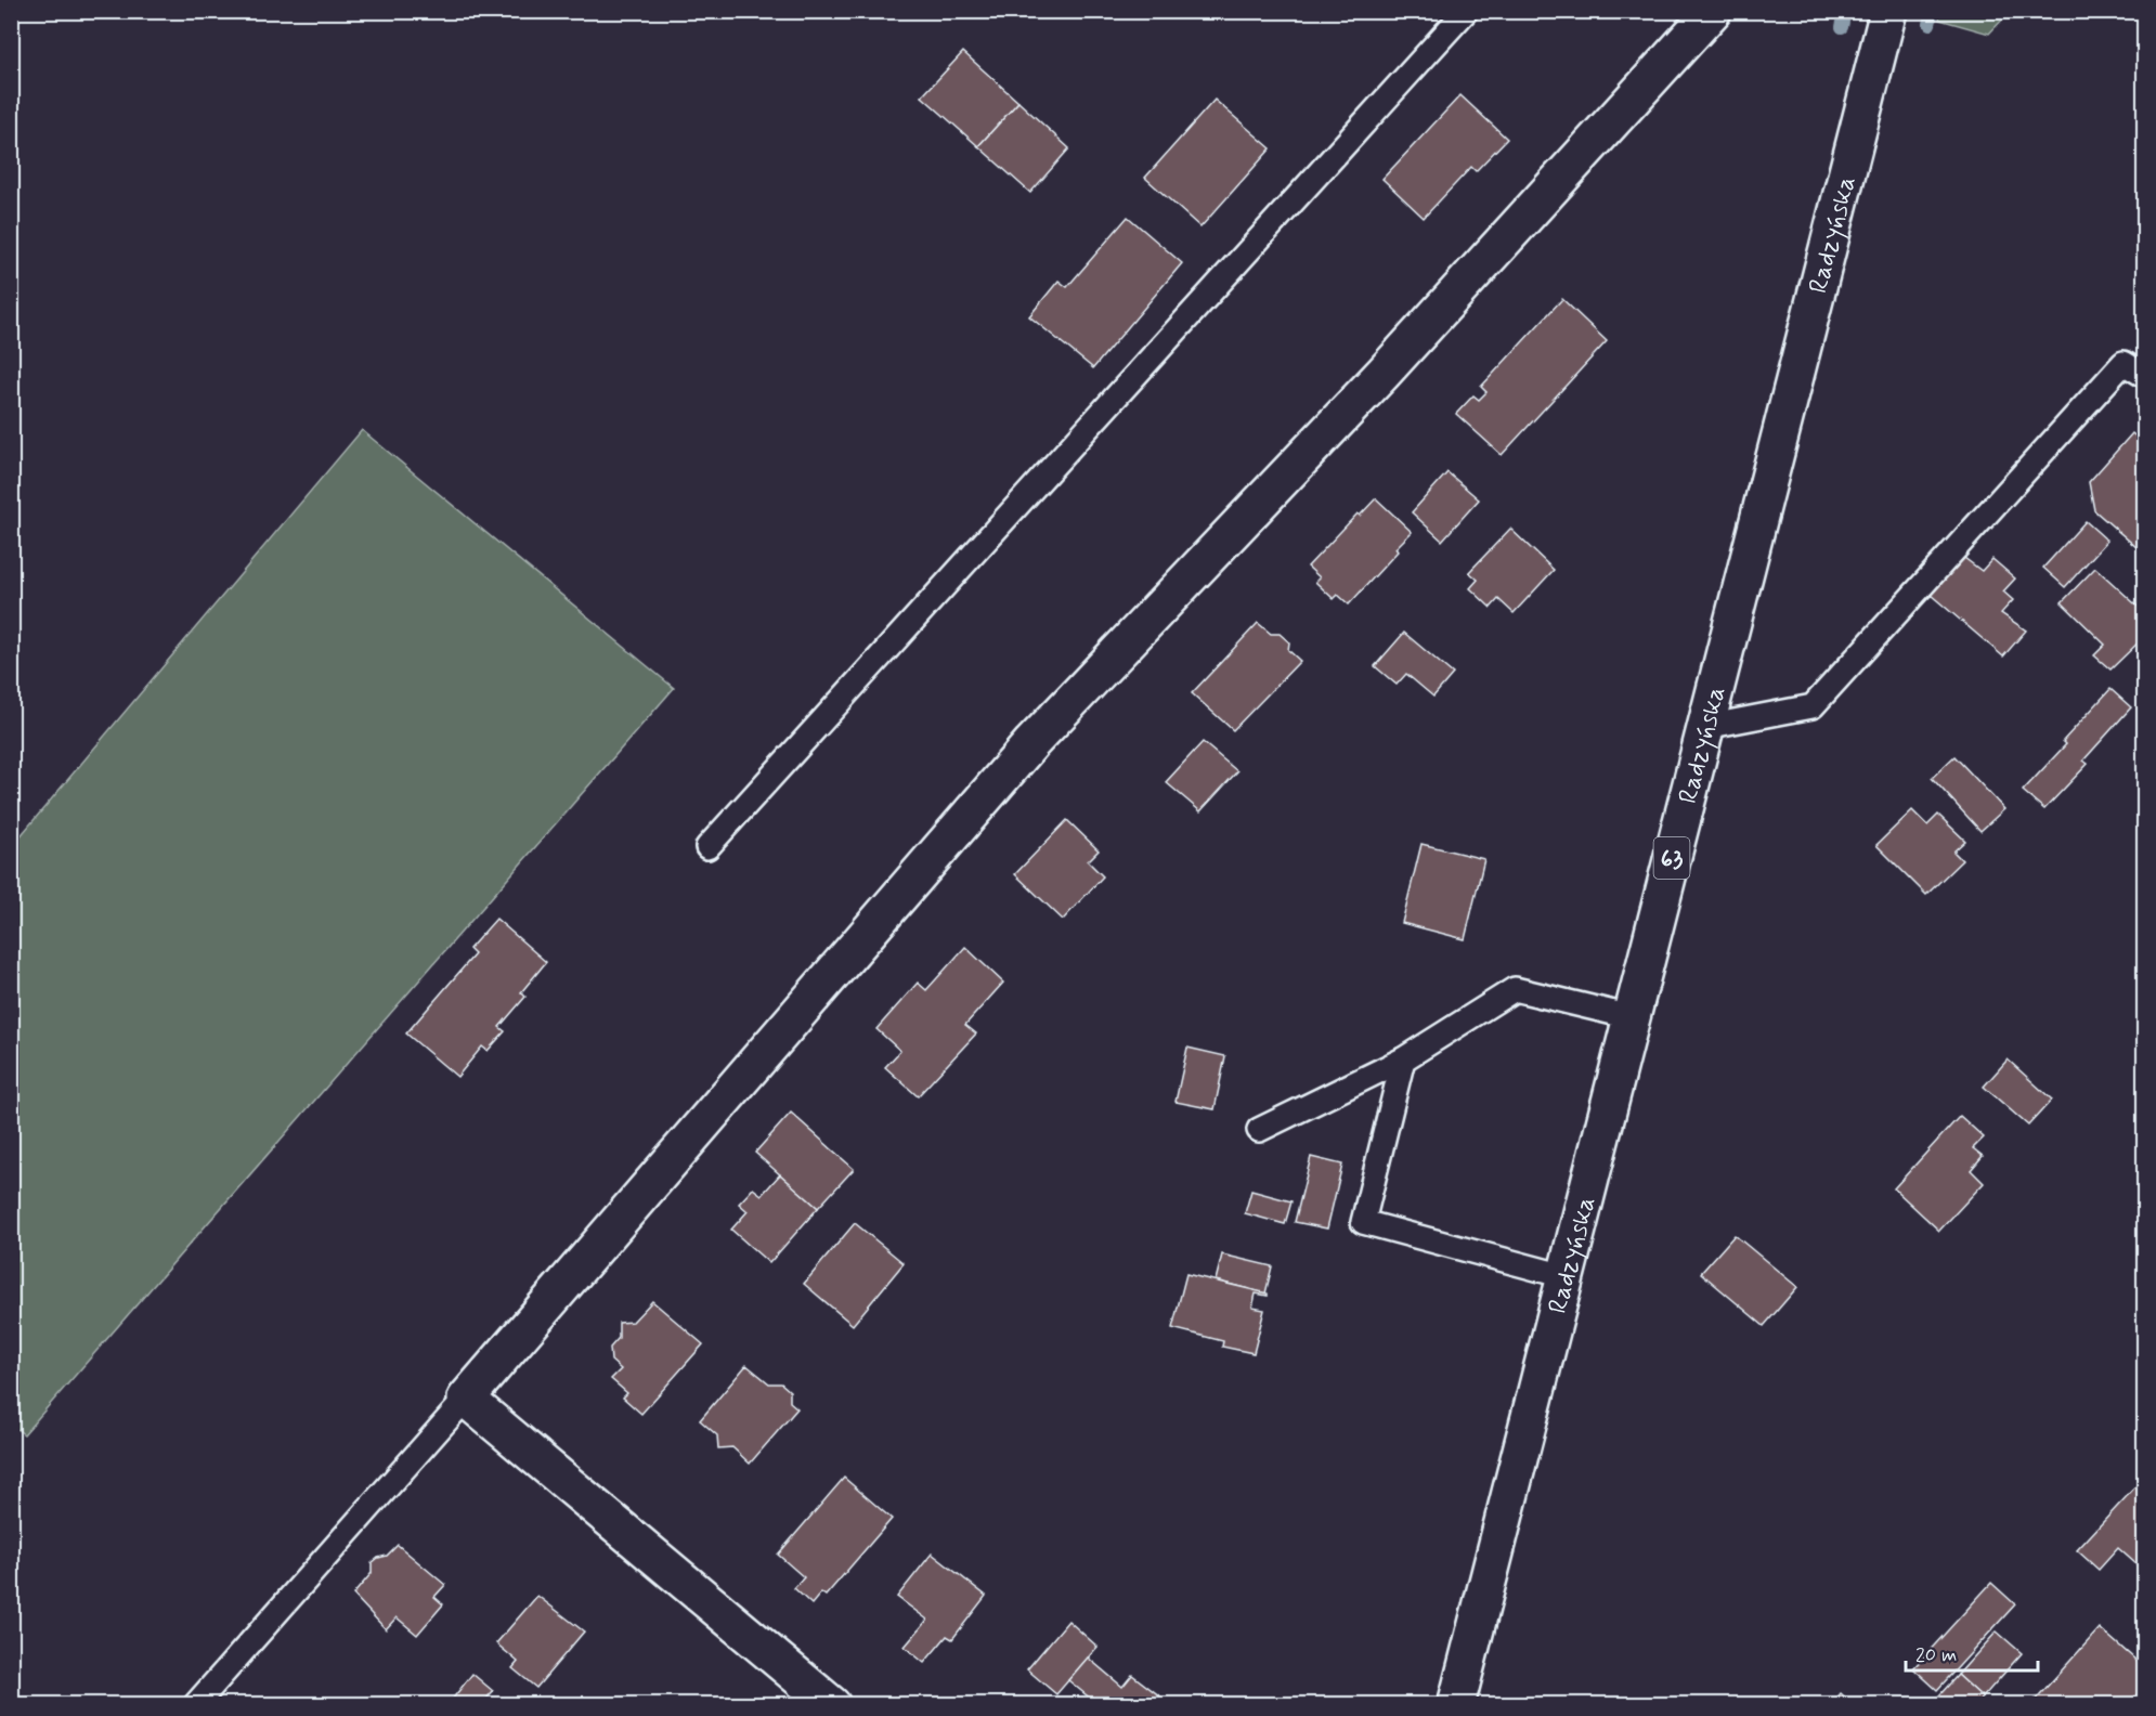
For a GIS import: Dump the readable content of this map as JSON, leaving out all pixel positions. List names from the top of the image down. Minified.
{"streets":{"street":["Radzyńska","63"]},"scale_bar":"20 m"}
